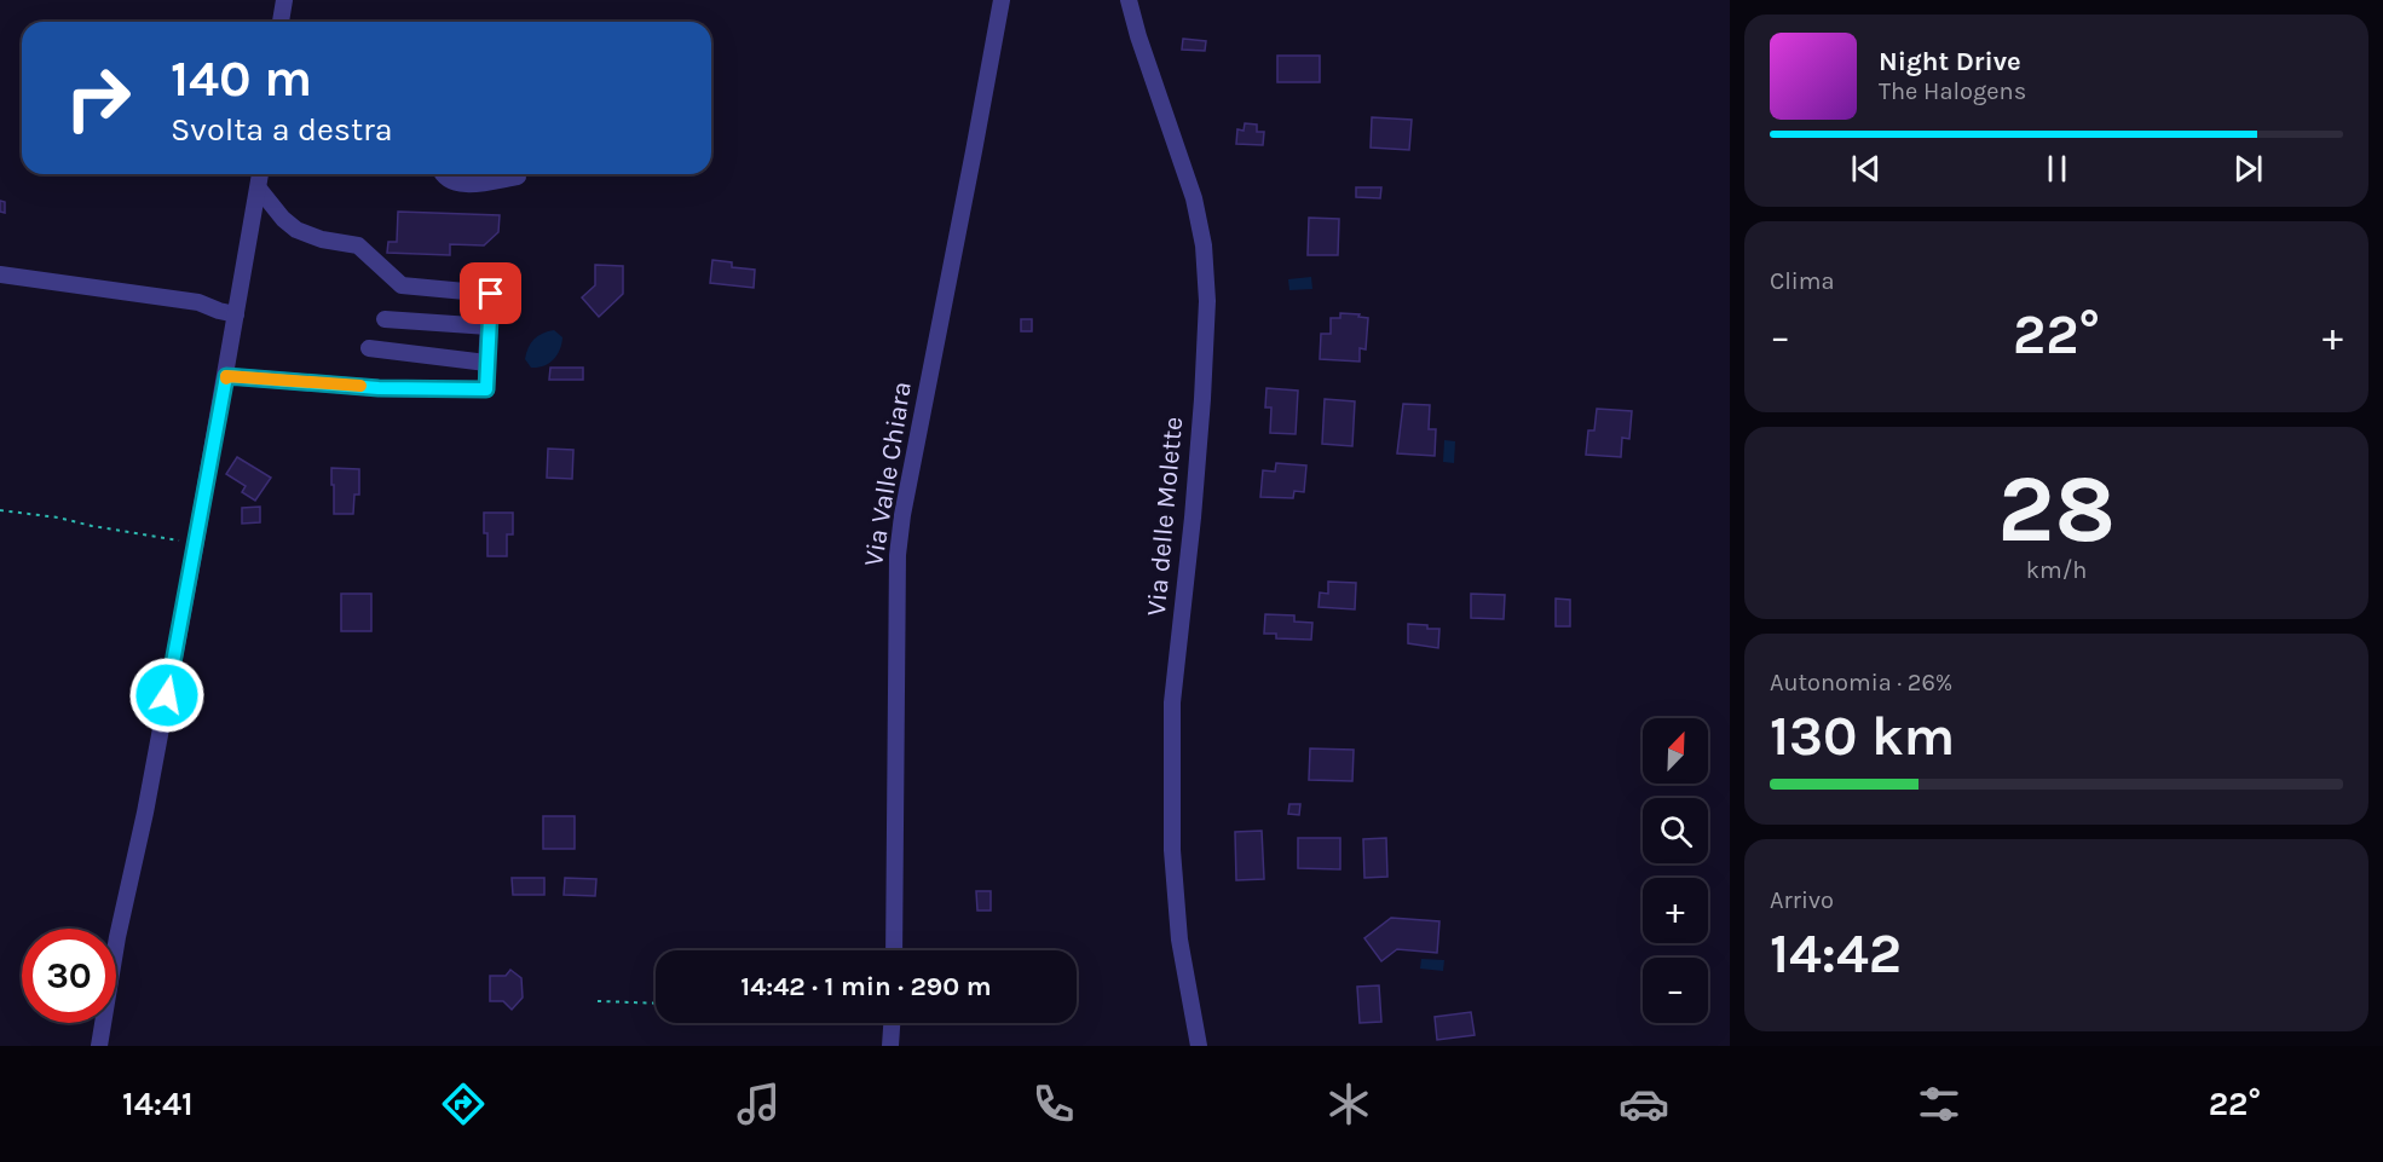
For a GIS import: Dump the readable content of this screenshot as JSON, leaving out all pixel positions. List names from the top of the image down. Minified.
{"streets":{"street":["Via Valle Chiara","Via delle Molette"]},"north":"top right","page":{"turn":["140 m","Svolta a destra"],"song":["Night Drive","The Halogens"],"tile":["Clima",["28","km/h"],["Autonomia · 26%","130 km"],["Arrivo","14:42"]],"heat":["−","22°","+"],"map_buttons":["+","−"],"limit":"30","trip":"14:42 · 1 min · 290 m","tabs":["14:41","22°"]}}
